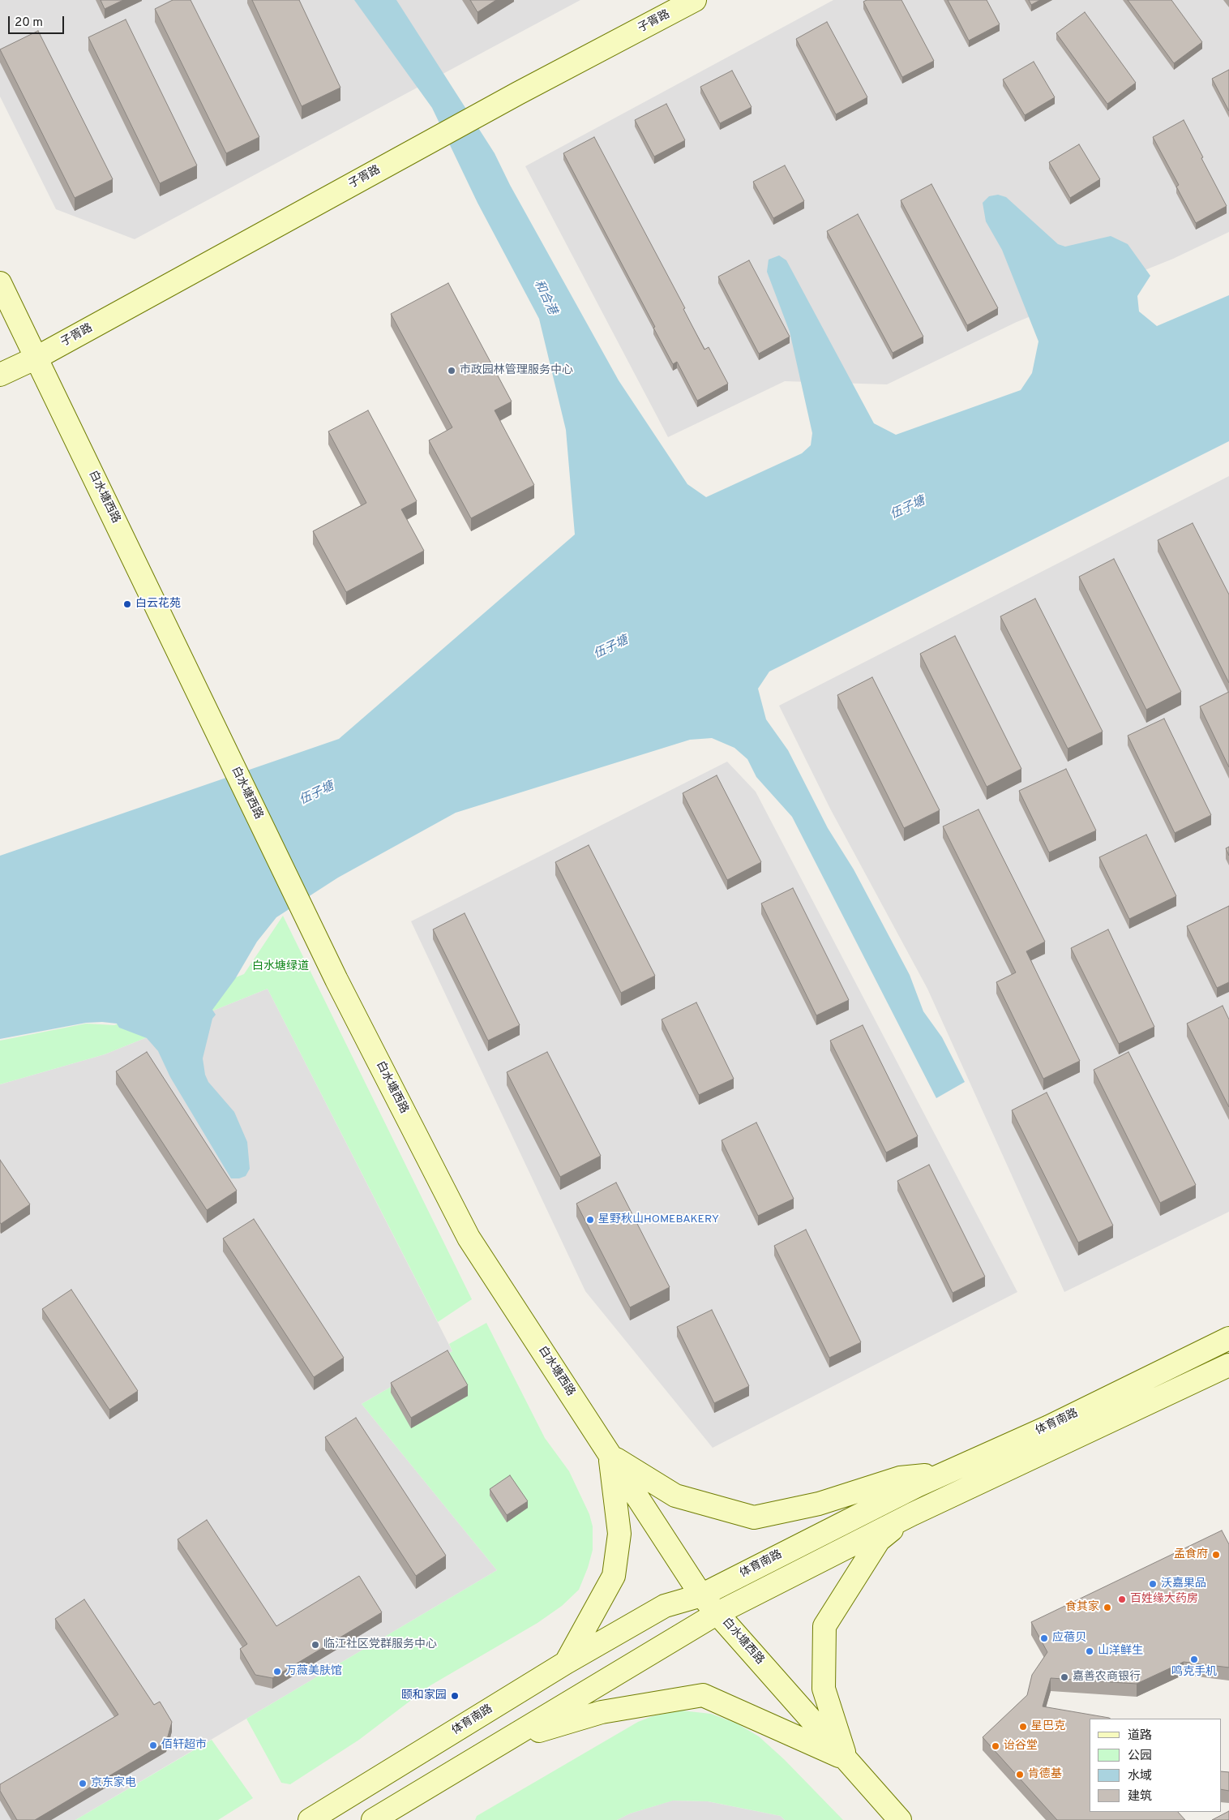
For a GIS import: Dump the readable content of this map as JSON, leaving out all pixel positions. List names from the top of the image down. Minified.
{"streets":{"street":["子胥路","白水塘西路","体育南路"]},"crossings":[["子胥路","白水塘西路"],["白水塘西路","体育南路"]],"water":["和合港","伍子塘"],"parks":["白水塘绿道"],"places":["市政园林管理服务中心","白云花苑","星野秋山HOMEBAKERY","孟食府","沃嘉果品","百姓缘大药房","食其家","应蓓贝","临江社区党群服务中心","山洋鲜生","鸣克手机","万薇美肤馆","嘉善农商银行","颐和家园","星巴克","佰轩超市","诒谷堂","肯德基","京东家电"],"legend":["道路","公园","水域","建筑"],"scale_bar":"20 m"}
